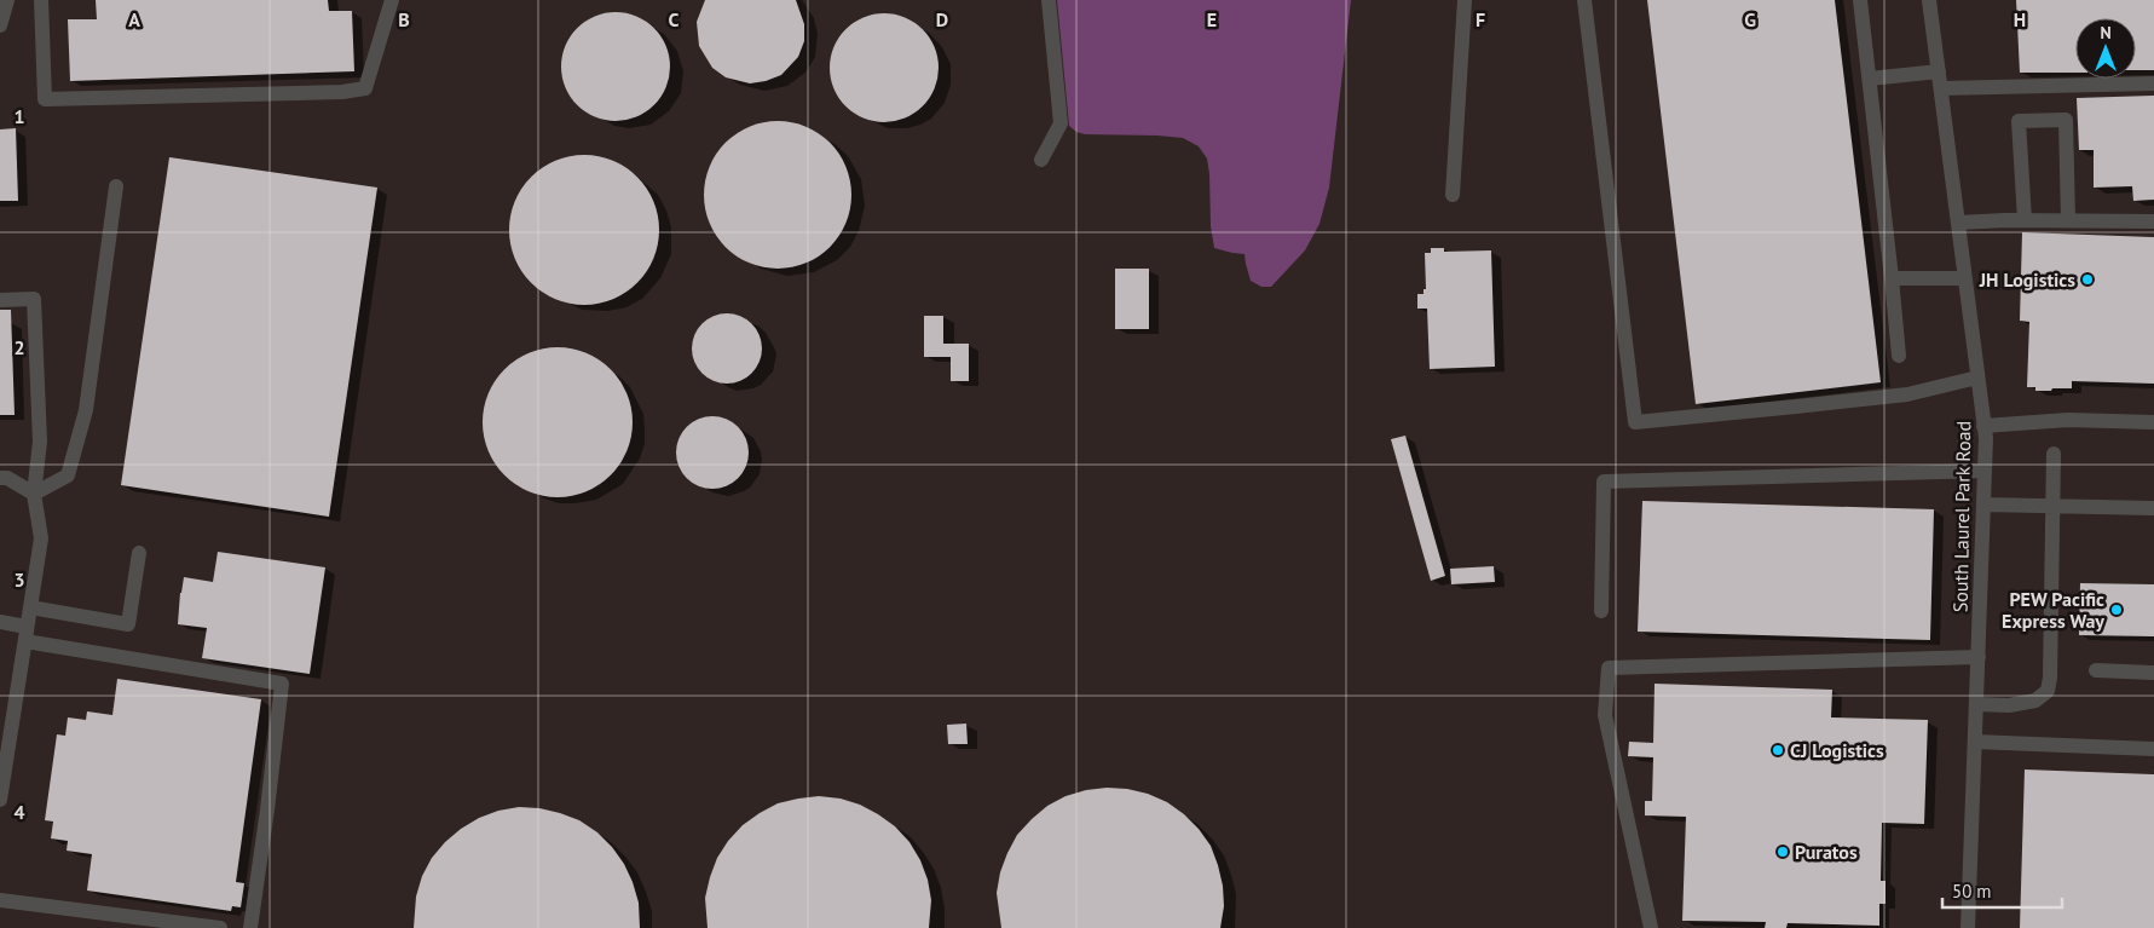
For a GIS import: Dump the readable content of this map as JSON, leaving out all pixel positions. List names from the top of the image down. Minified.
{"streets":{"street":["South Laurel Park Road"]},"places":["JH Logistics","PEW Pacific Express Way","CJ Logistics","Puratos"],"scale_bar":"50 m","north":"top","grid":{"columns":["A","B","C","D","E","F","G","H"],"rows":["1","2","3","4"]}}
